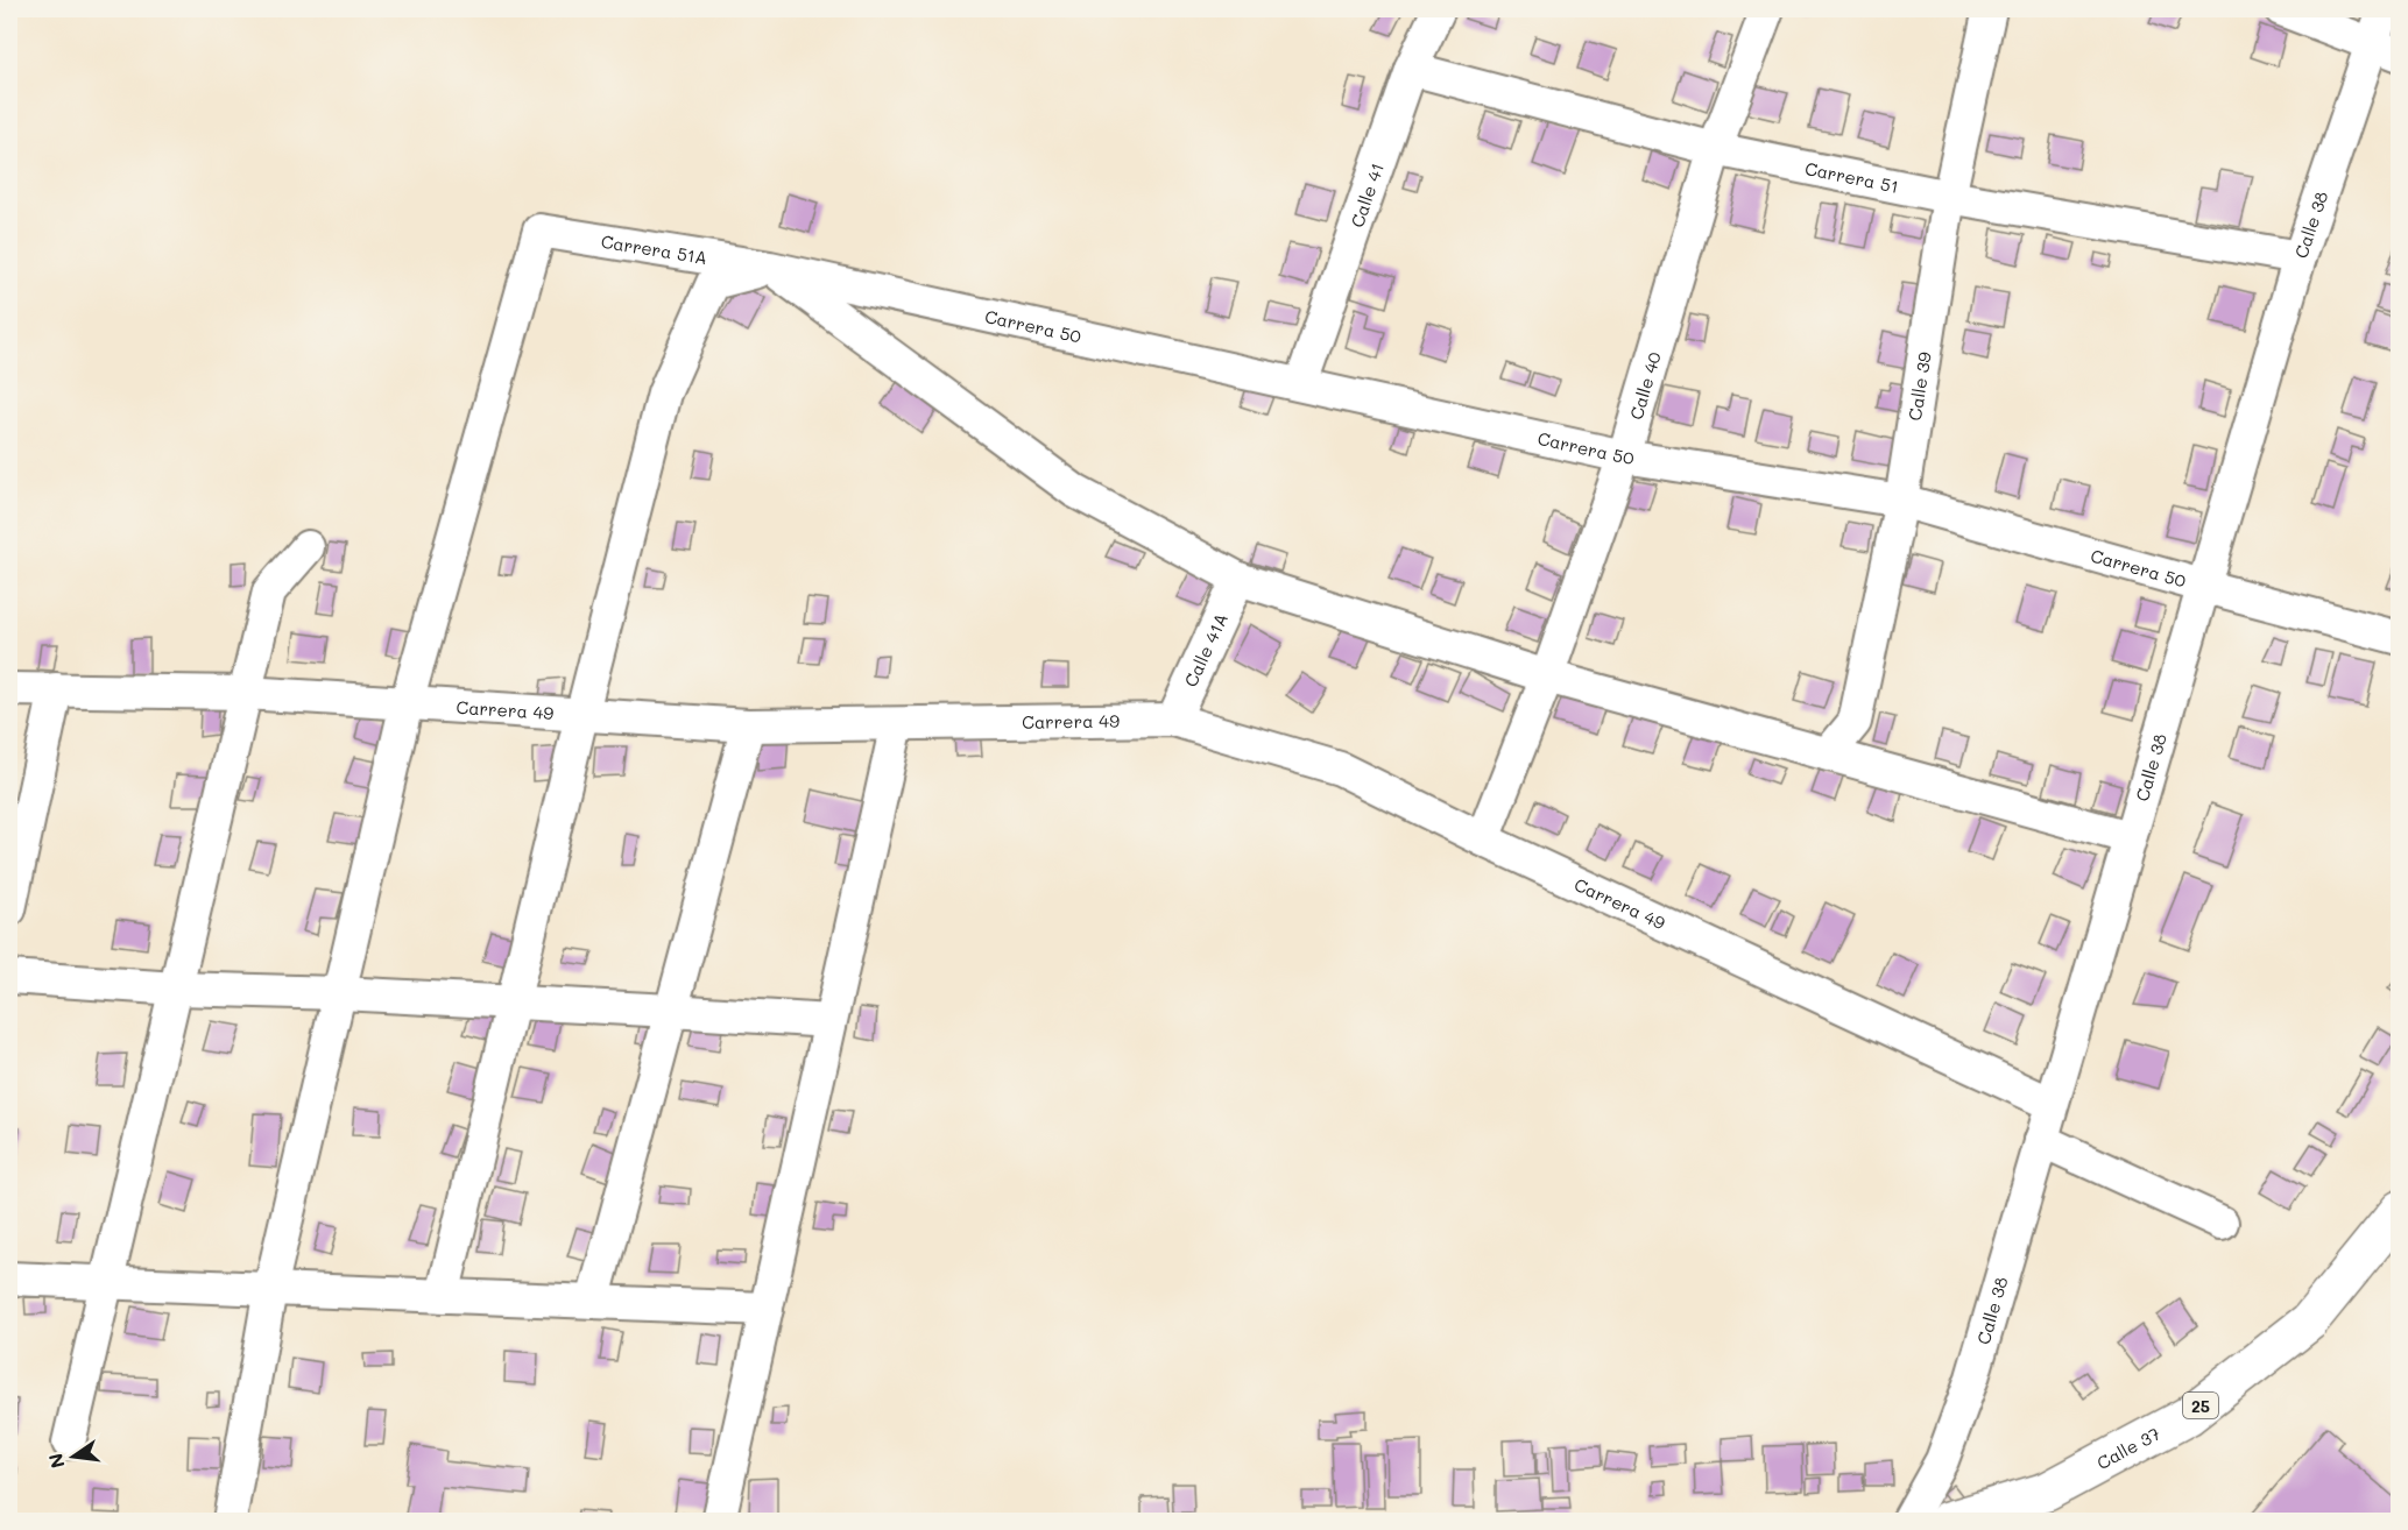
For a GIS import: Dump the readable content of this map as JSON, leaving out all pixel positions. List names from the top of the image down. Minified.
{"streets":{"main road":["25","Calle 37"],"street":["Carrera 51","Calle 41","Calle 38","Carrera 51A","Carrera 50","Calle 40","Calle 39","Calle 41A","Carrera 49"]},"crossings":[["Carrera 51","Calle 41"],["Carrera 51","Calle 38"],["Carrera 51","Calle 40"],["Carrera 51","Calle 39"],["Calle 41","Carrera 50"],["Calle 38","Carrera 50"],["Calle 38","Carrera 49"],["Carrera 51A","Carrera 50"],["Carrera 51A","Carrera 49"],["Carrera 50","Calle 40"],["Carrera 50","Calle 39"],["Calle 40","Carrera 49"],["Calle 41A","Carrera 49"]],"north":"left"}
